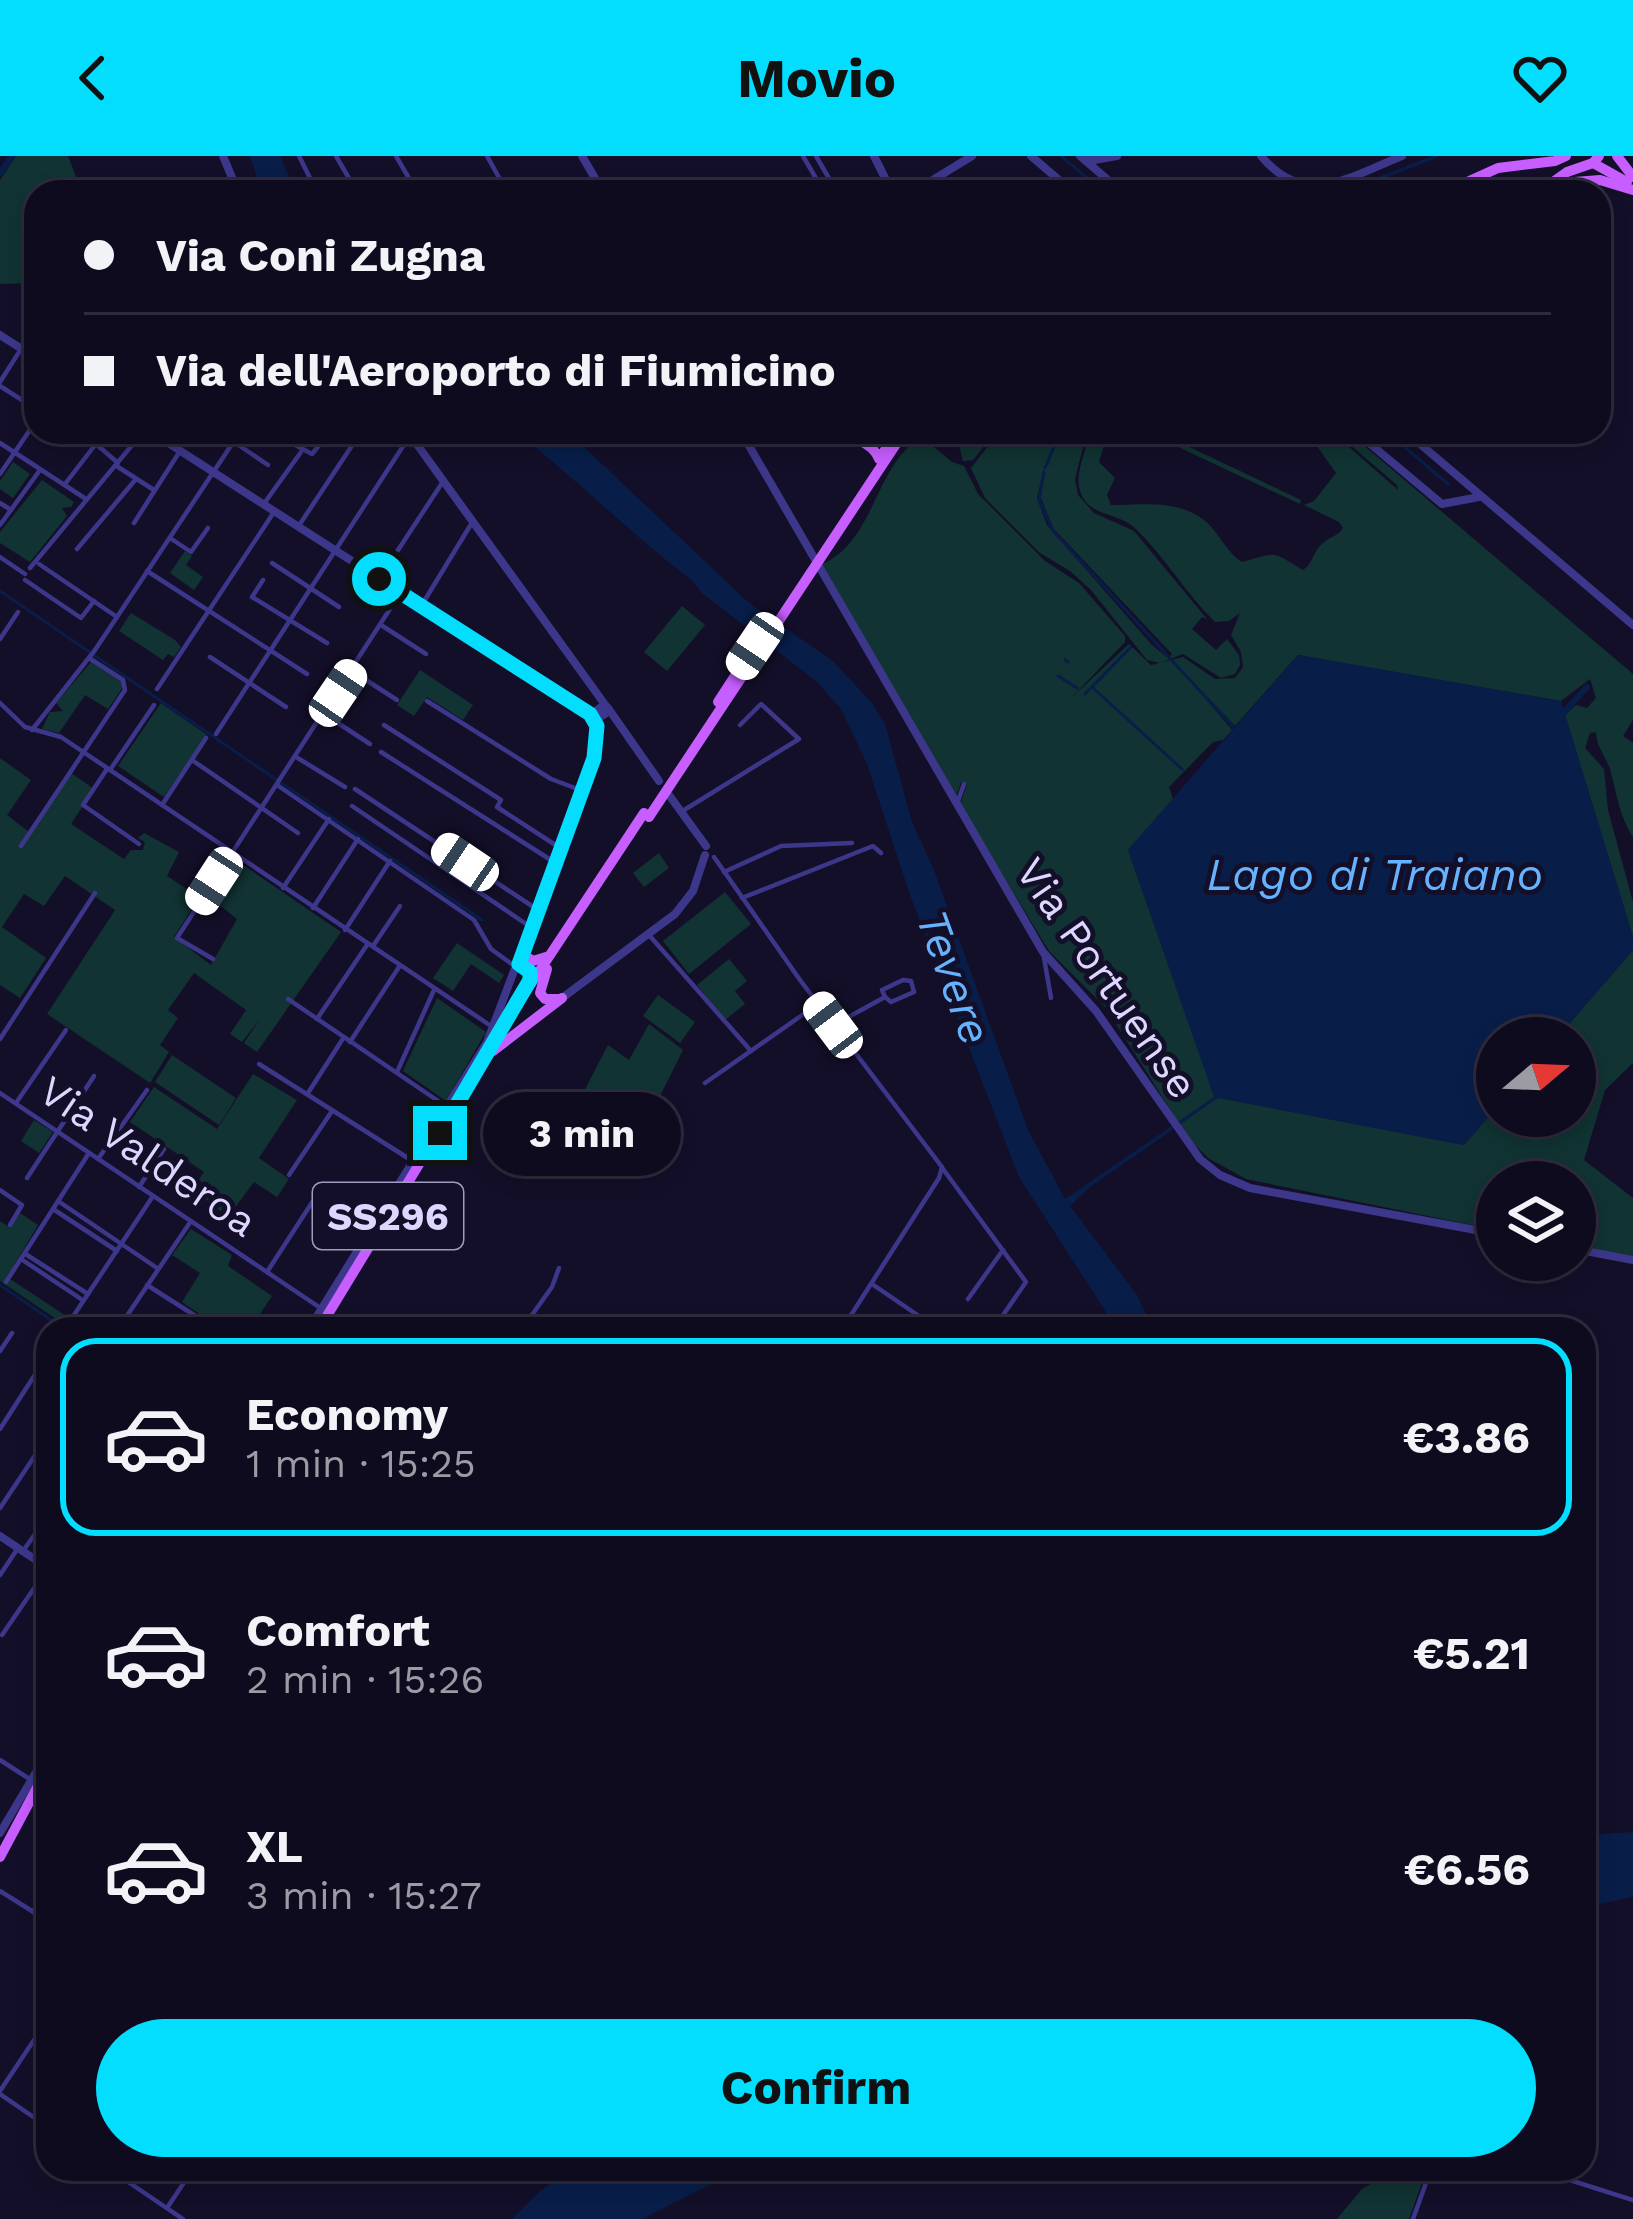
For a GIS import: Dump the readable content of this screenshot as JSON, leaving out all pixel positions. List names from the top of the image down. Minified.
{"streets":{"main road":["SS296"],"street":["Via Portuense","Via Valderoa"]},"crossings":[["Via Valderoa","SS296"]],"water":["Lago di Traiano","Tevere"],"north":"right","page":{"header":"Movio","banner":["Via Coni Zugna","Via dell'Aeroporto di Fiumicino"],"bubble":"3 min","list":[{"name":"Economy","note":"1 min · 15:25","value":"€3.86"},{"name":"Comfort","note":"2 min · 15:26","value":"€5.21"},{"name":"XL","note":"3 min · 15:27","value":"€6.56"}],"buttons":"Confirm"}}
